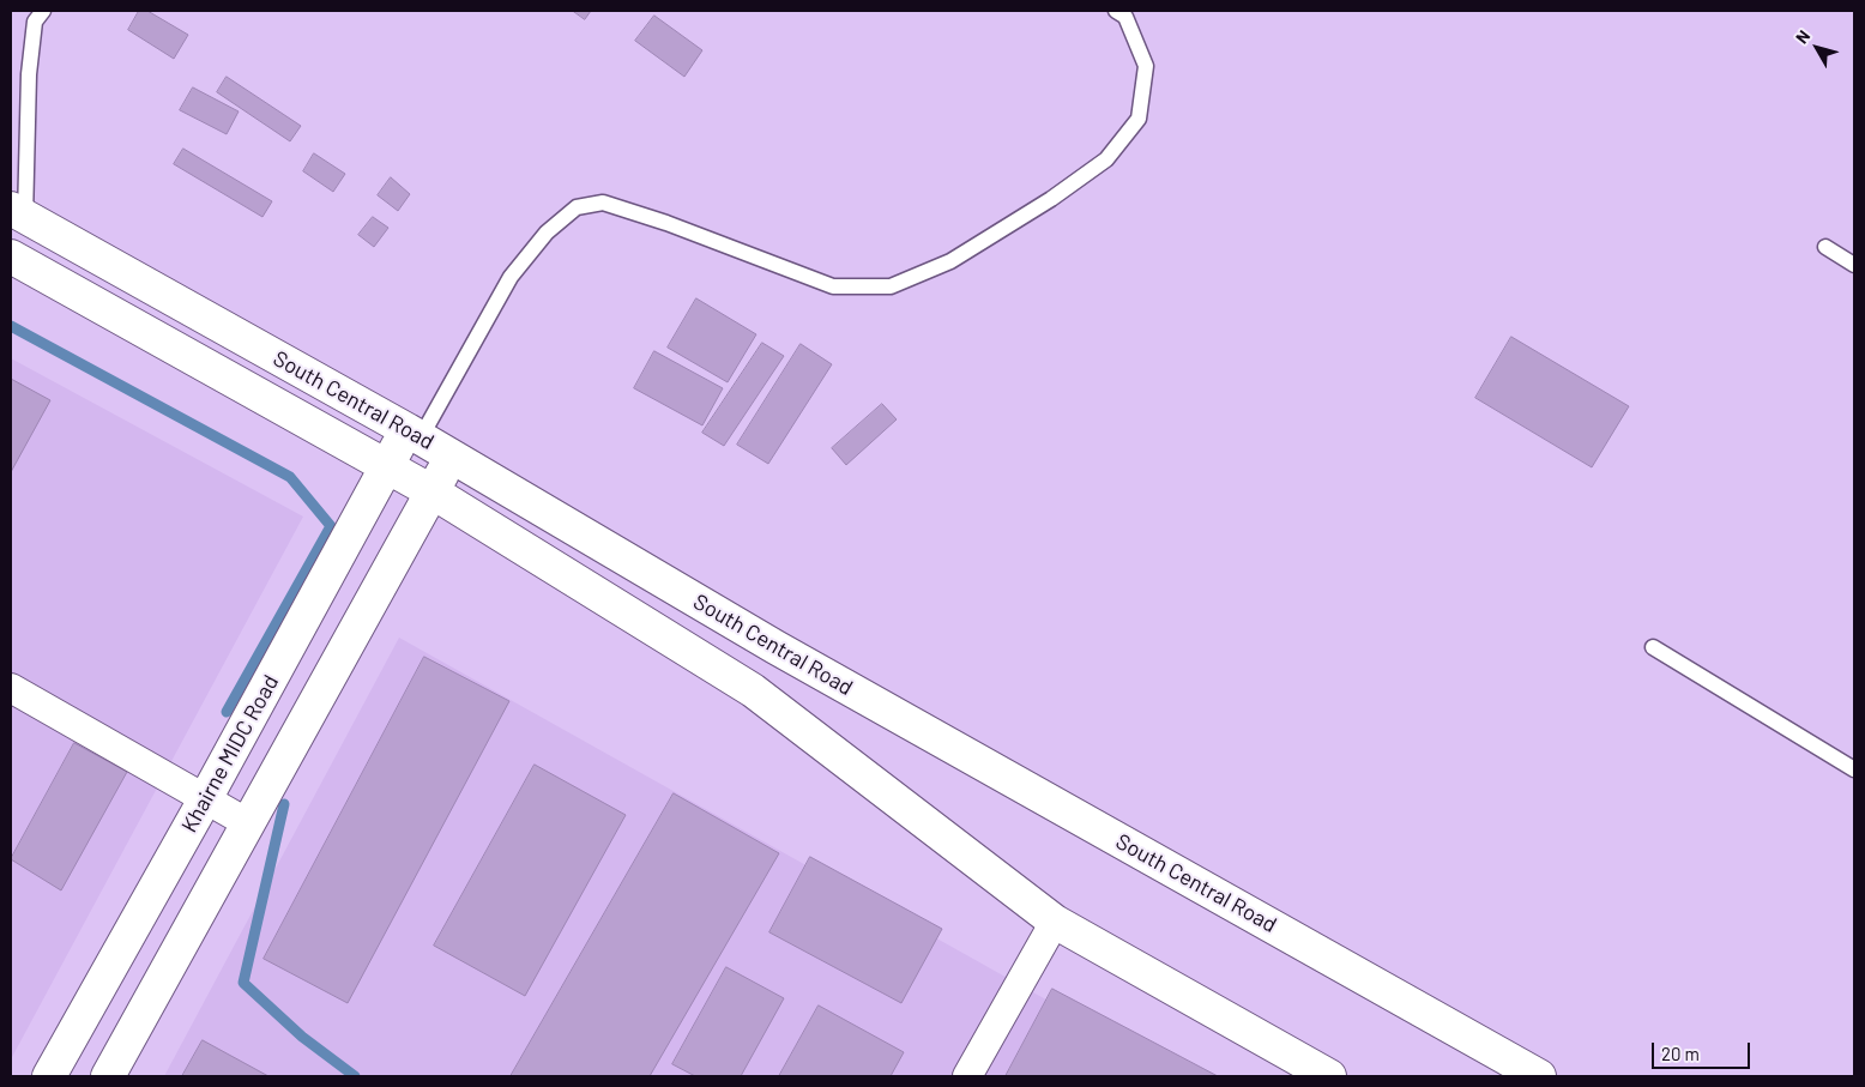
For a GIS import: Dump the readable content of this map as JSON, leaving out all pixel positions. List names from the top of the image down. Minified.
{"streets":{"main road":["South Central Road","Khairne MIDC Road"]},"crossings":[["South Central Road","Khairne MIDC Road"]],"scale_bar":"20 m","north":"top left"}
